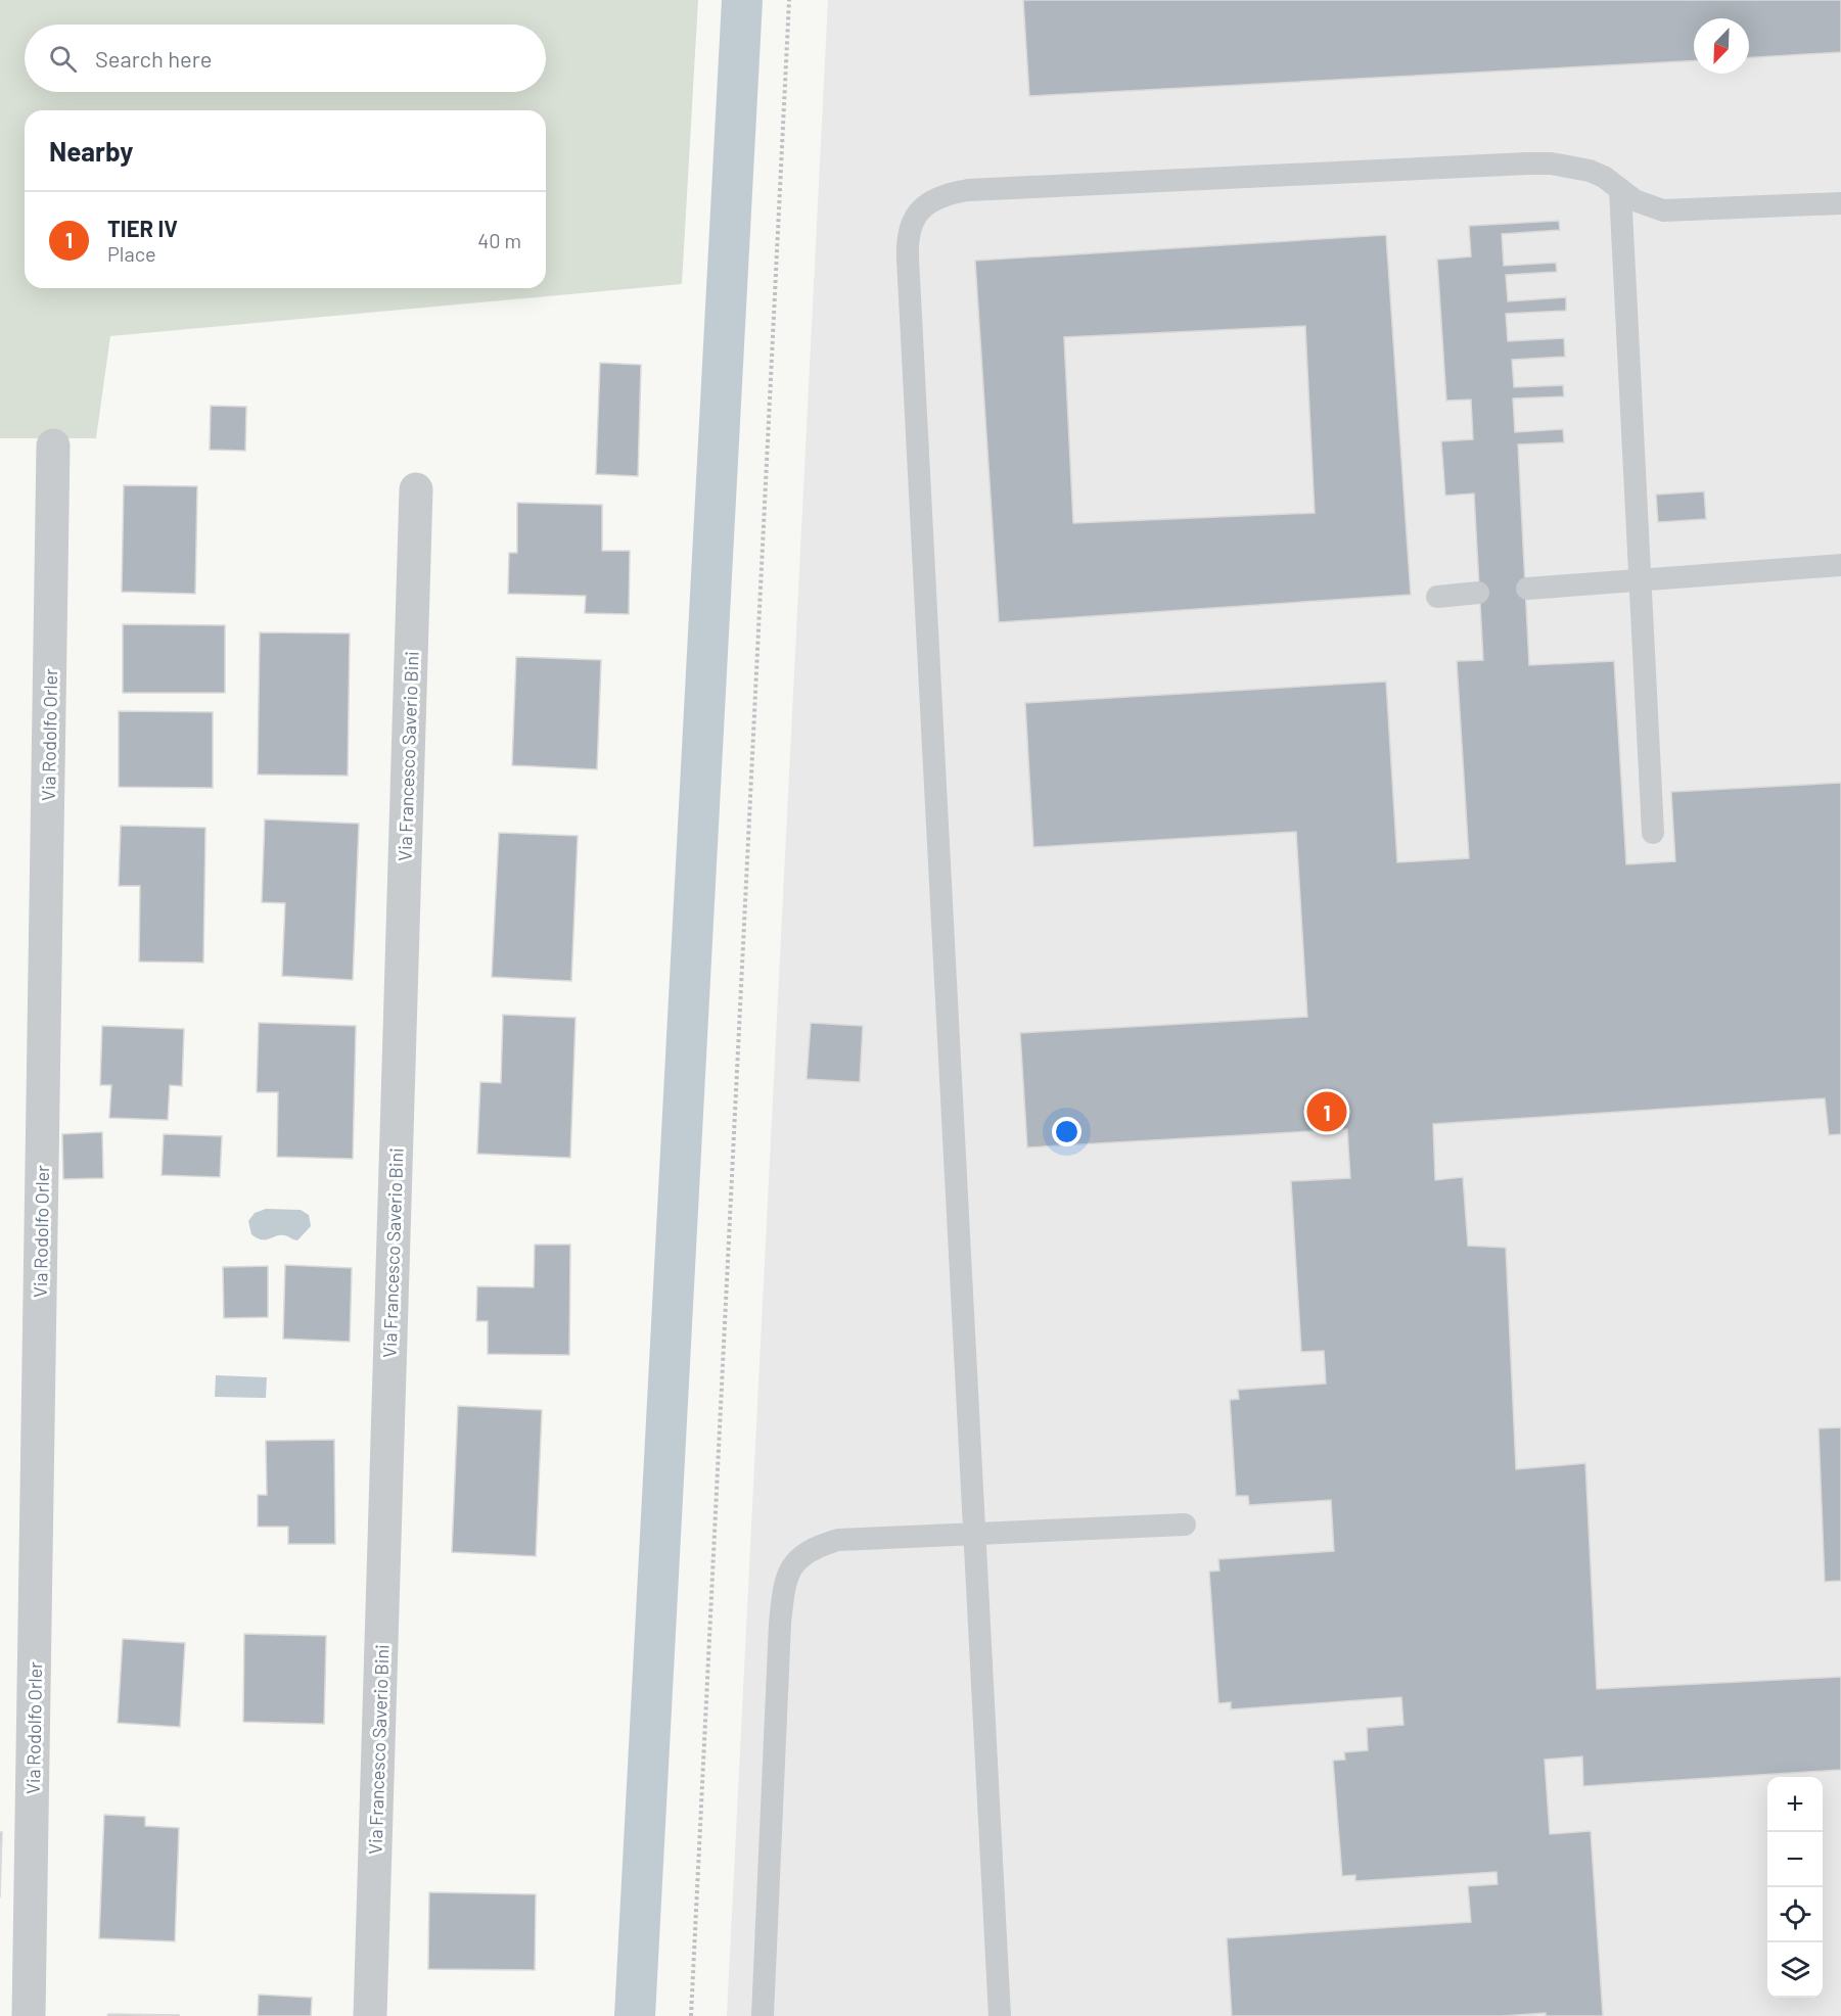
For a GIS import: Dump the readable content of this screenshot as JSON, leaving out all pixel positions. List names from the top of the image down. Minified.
{"streets":{"street":["Via Rodolfo Orler","Via Francesco Saverio Bini"]},"north":"bottom left","page":{"search":"Search here","heading":"Nearby","list":[{"mark":"1","name":"TIER IV","note":"Place","value":"40 m"}],"pins":"1","map_buttons":["+","−"]}}
